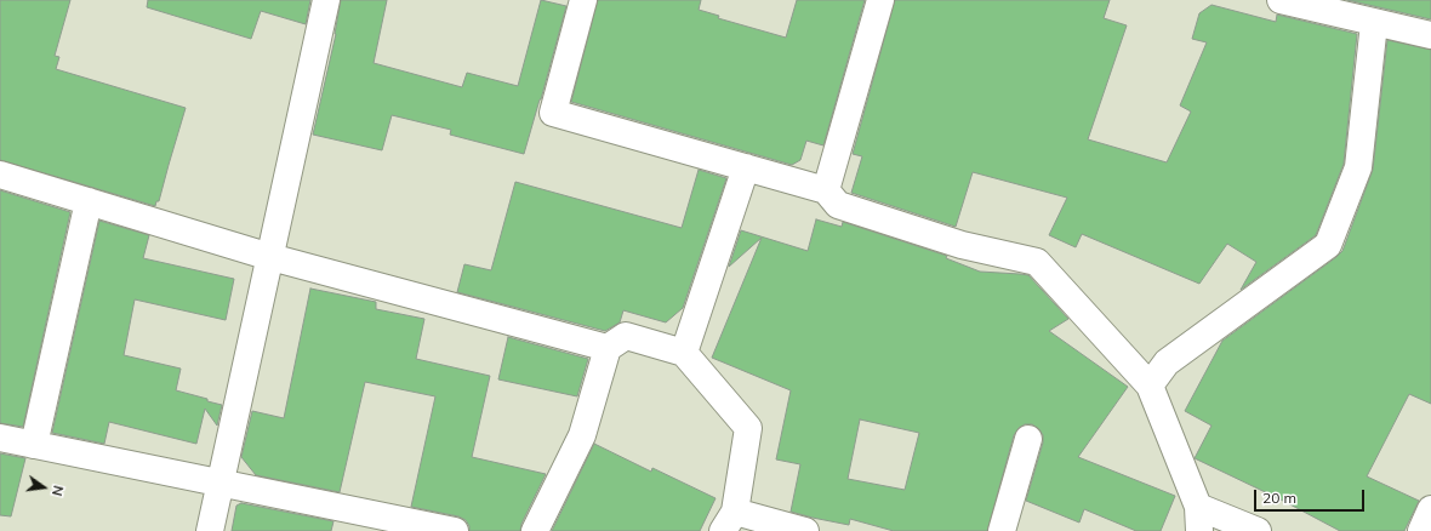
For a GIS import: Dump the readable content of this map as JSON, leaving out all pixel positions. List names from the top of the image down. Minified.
{"scale_bar":"20 m","north":"right"}
